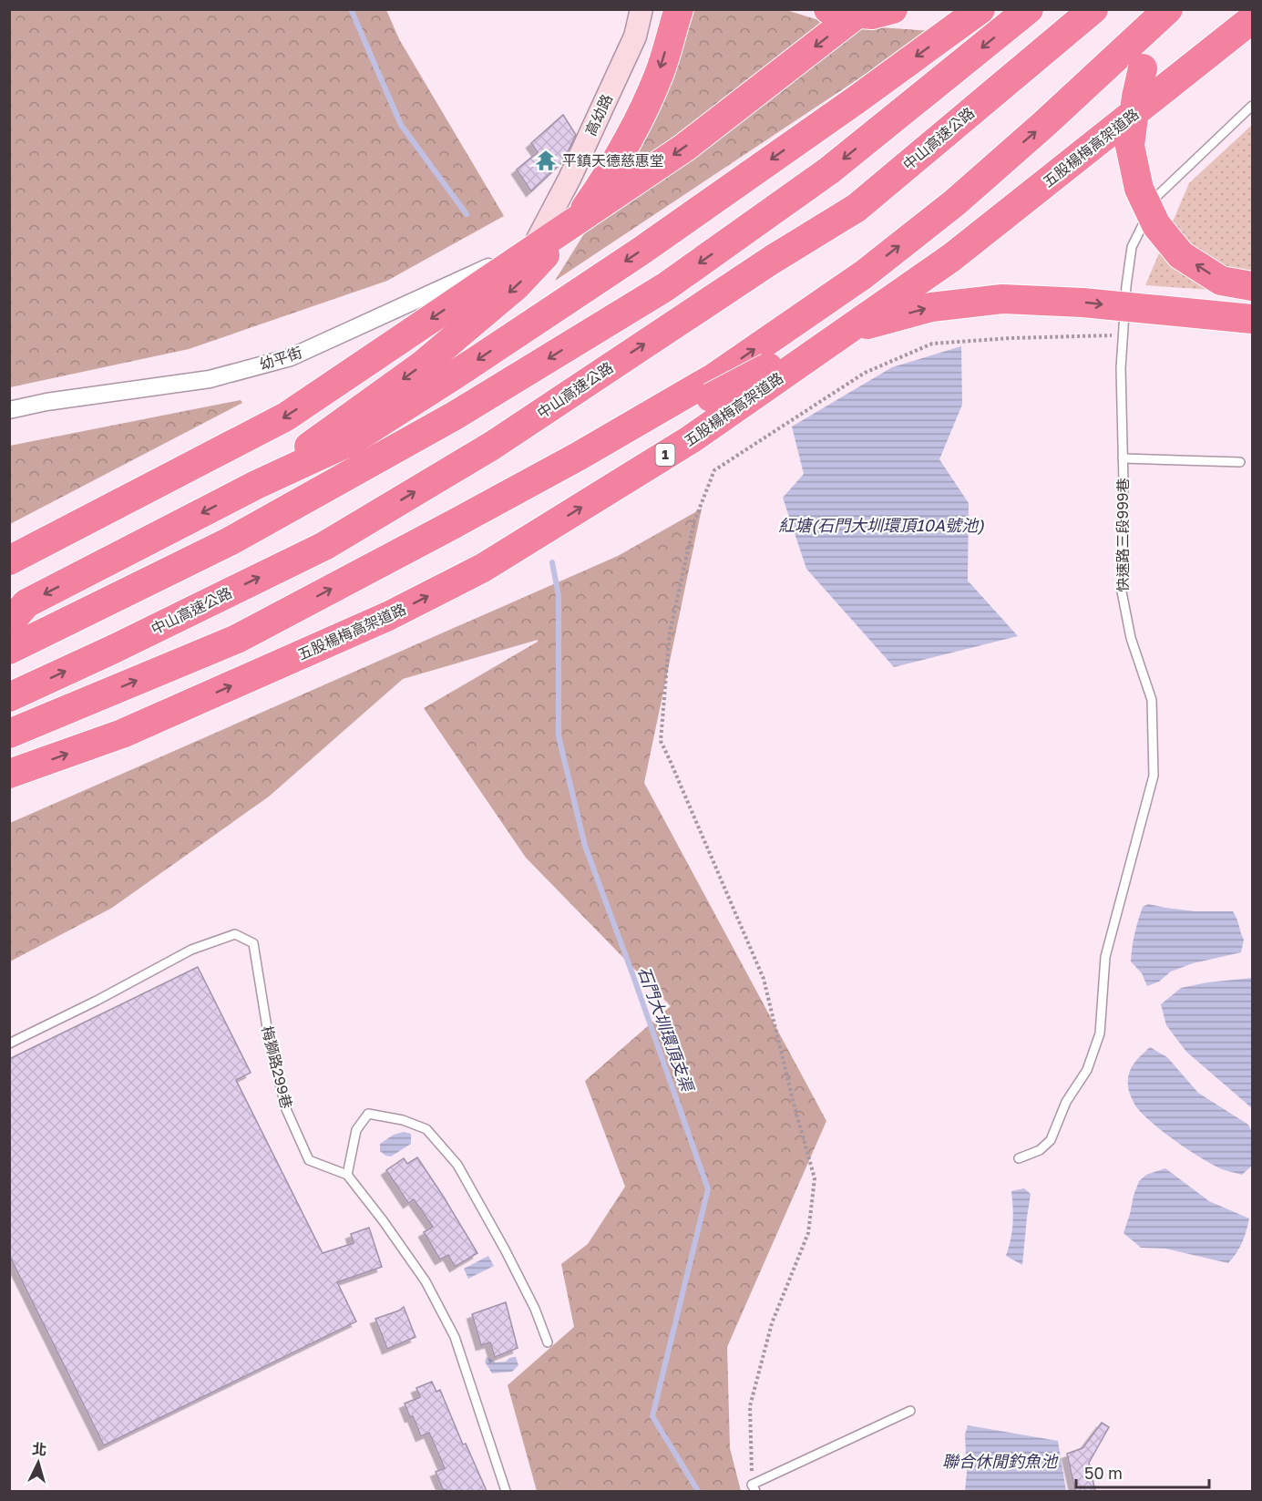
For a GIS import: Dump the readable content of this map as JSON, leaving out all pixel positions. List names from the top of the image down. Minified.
{"streets":{"highway":["中山高速公路","五股楊梅高架道路","1"],"street":["高幼路","幼平街"],"lane":["快速路三段999巷","梅獅路299巷"]},"crossings":[["高幼路","幼平街"]],"water":["紅塘(石門大圳環頂10A號池)","石門大圳環頂支渠","聯合休閒釣魚池"],"places":{"temple":["平鎮天德慈惠堂"]},"scale_bar":"50 m","north":"top"}
